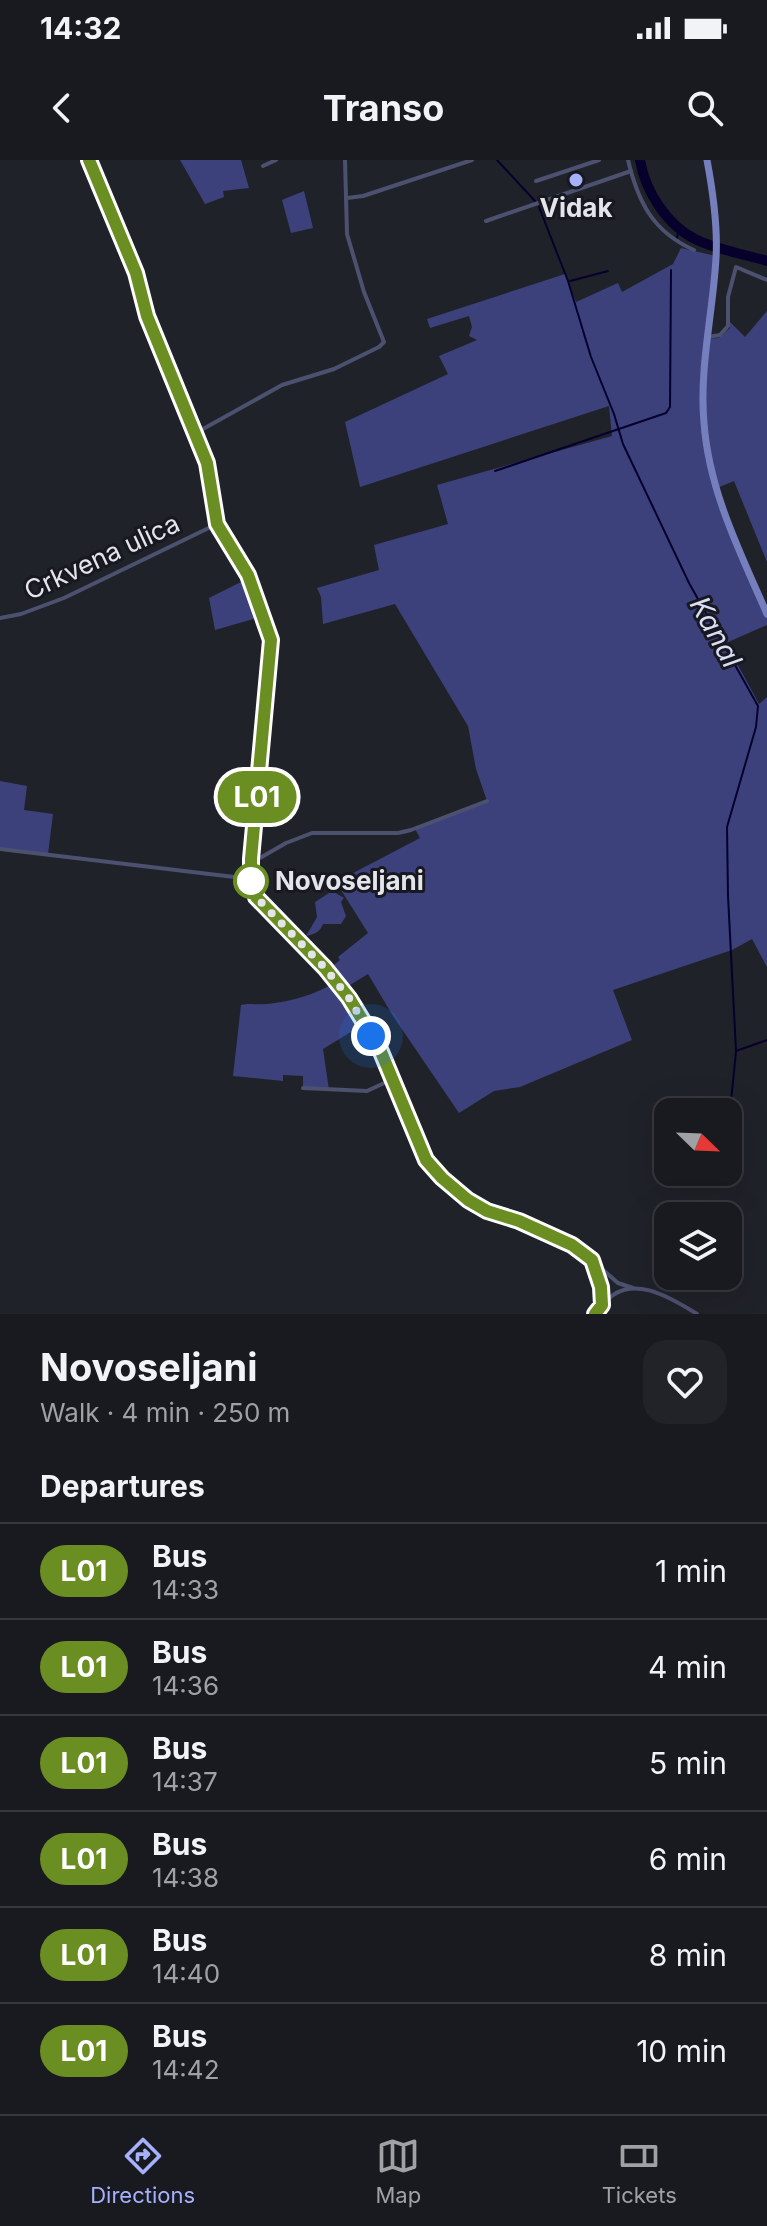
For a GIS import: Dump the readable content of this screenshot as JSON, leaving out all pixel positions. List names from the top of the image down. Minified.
{"streets":{"street":["Crkvena ulica"]},"water":["Kanal"],"places":["Vidak","Novoseljani"],"lines":["bus line L01"],"north":"bottom right","page":{"status":"14:32","header":"Transo","on_map":"L01","heading":[["Novoseljani","Walk · 4 min · 250 m"],"Departures"],"list":[{"mark":"L01","name":"Bus","note":"14:33","value":"1 min"},{"mark":"L01","name":"Bus","note":"14:36","value":"4 min"},{"mark":"L01","name":"Bus","note":"14:37","value":"5 min"},{"mark":"L01","name":"Bus","note":"14:38","value":"6 min"},{"mark":"L01","name":"Bus","note":"14:40","value":"8 min"},{"mark":"L01","name":"Bus","note":"14:42","value":"10 min"}],"tabs":["Directions","Map","Tickets"]}}
